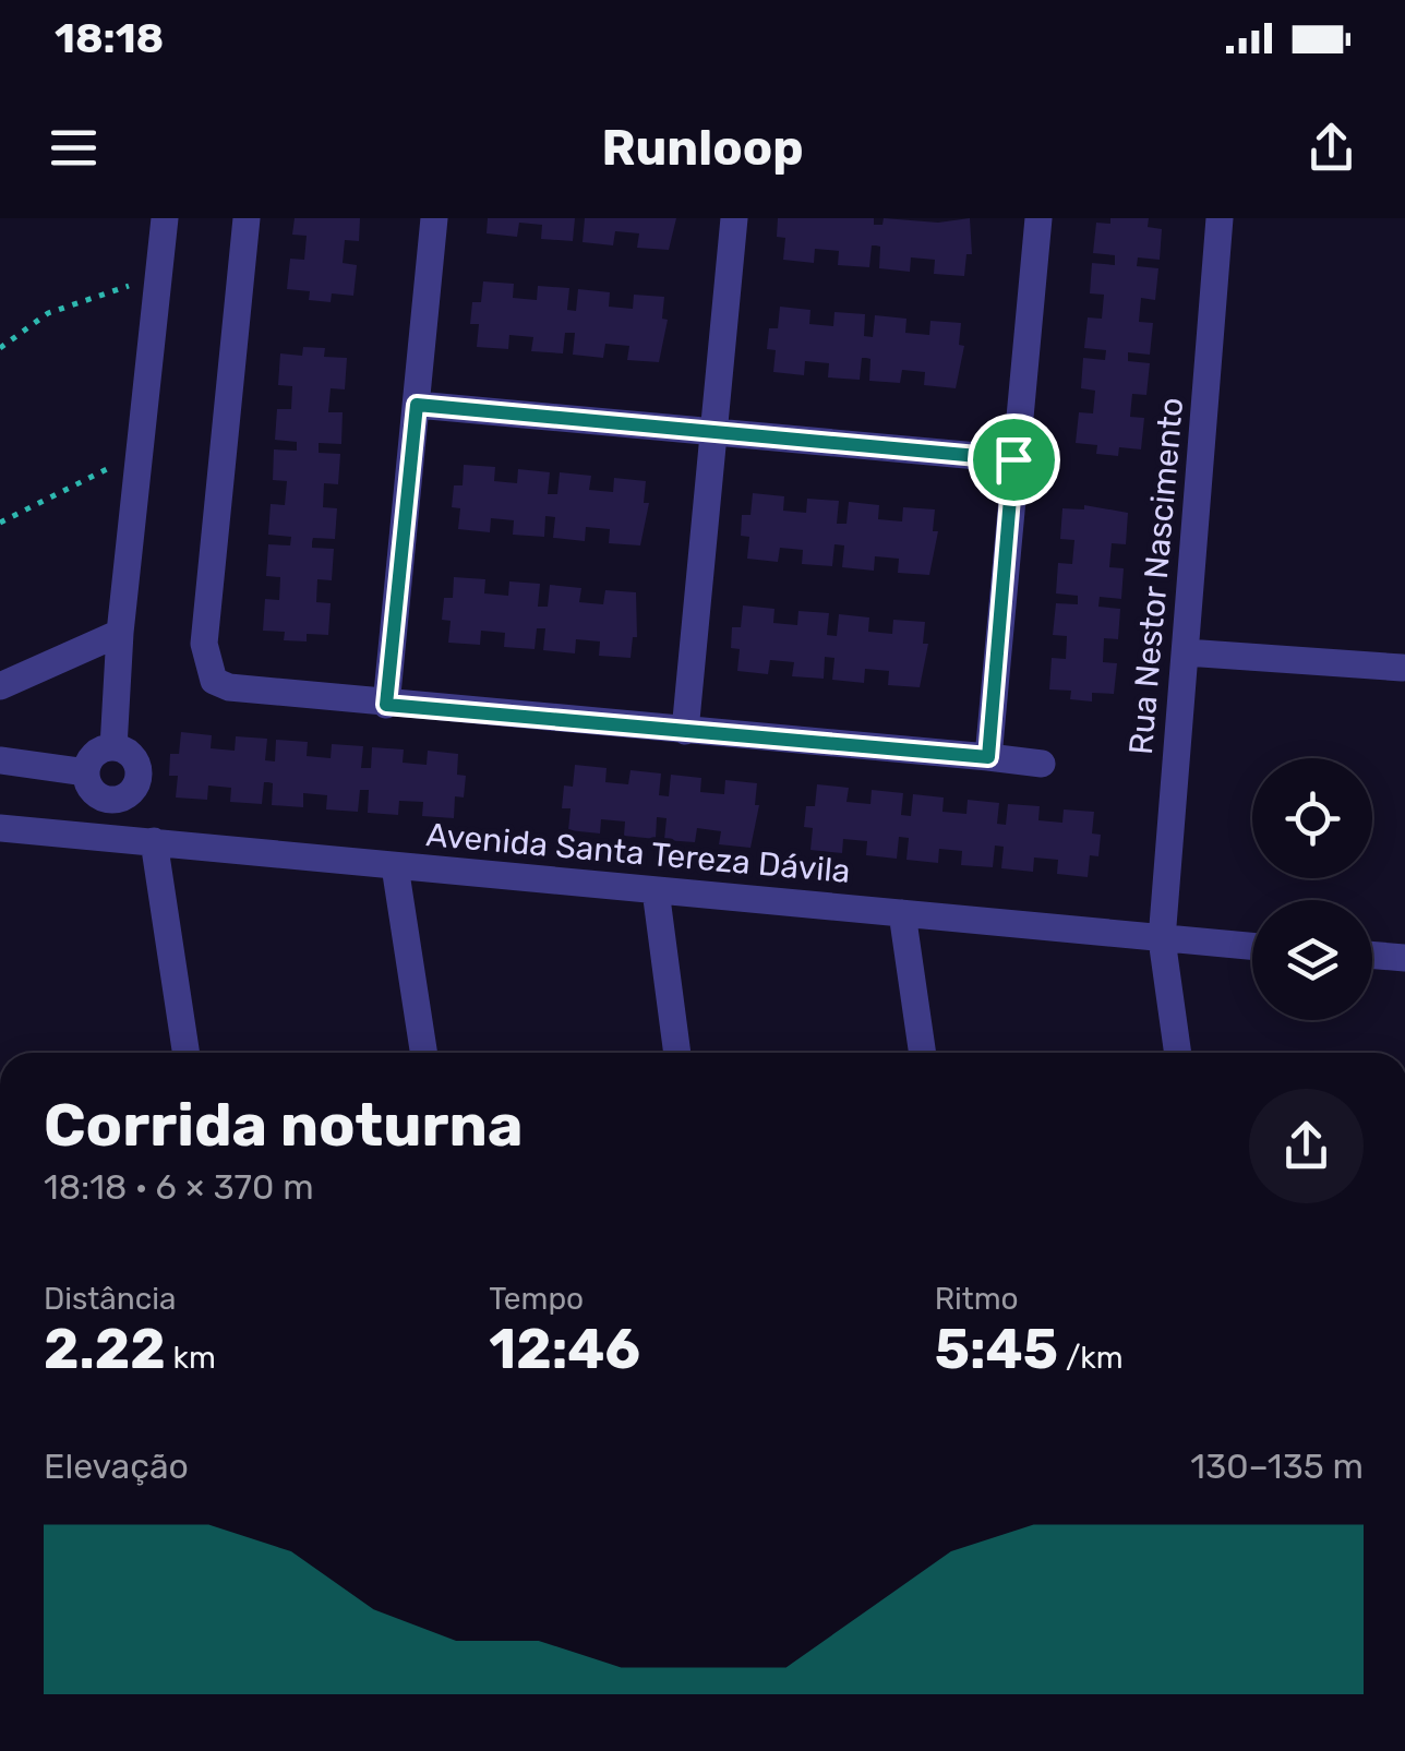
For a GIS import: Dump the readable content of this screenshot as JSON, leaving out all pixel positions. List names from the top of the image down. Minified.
{"streets":{"street":["Rua Nestor Nascimento","Avenida Santa Tereza Dávila"]},"crossings":[["Rua Nestor Nascimento","Avenida Santa Tereza Dávila"]],"page":{"status":"18:18","header":"Runloop","heading":["Corrida noturna","18:18 · 6 × 370 m"],"stats":[["Distância","2.22 km"],["Tempo","12:46"],["Ritmo","5:45 /km"]],"chart":["Elevação","130–135 m"]}}
